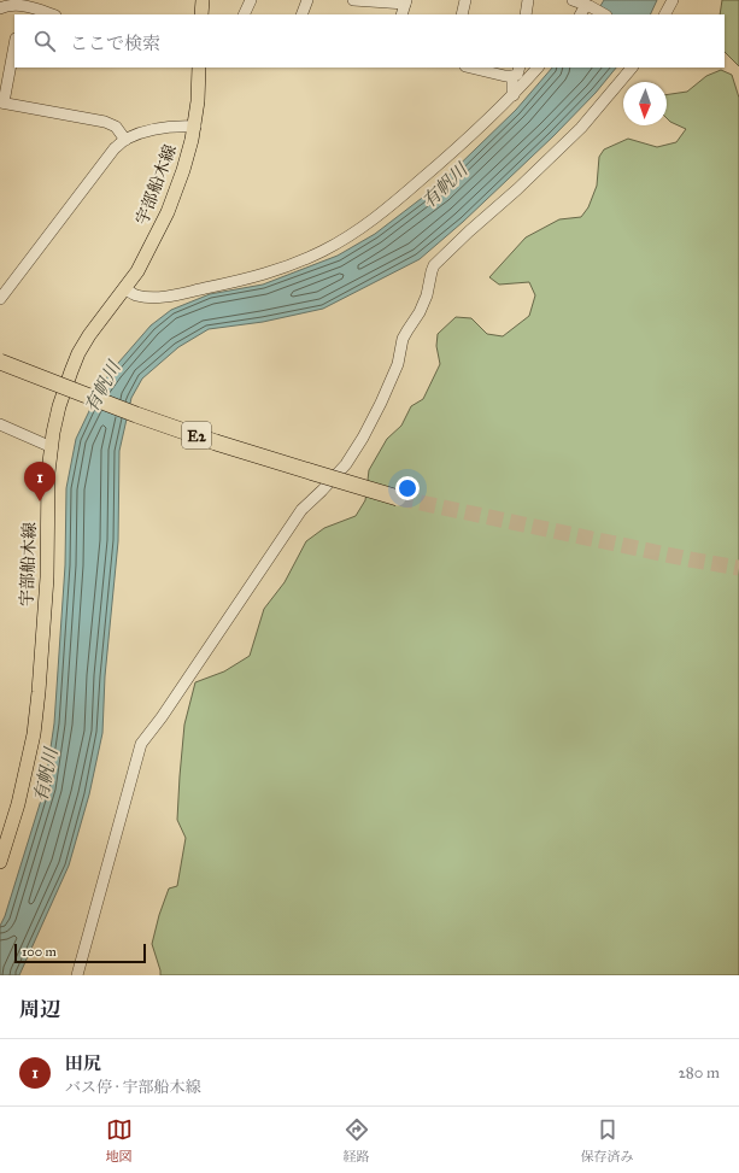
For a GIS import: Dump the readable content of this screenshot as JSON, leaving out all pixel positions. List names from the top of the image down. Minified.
{"streets":{"highway":["E2"],"main road":["宇部船木線"]},"water":["有帆川"],"scale_bar":"100 m","north":"bottom","page":{"search":"ここで検索","pins":"1","scale":"100 m","heading":"周辺","list":[{"mark":"1","name":"田尻","note":"バス停 · 宇部船木線","value":"280 m"}],"nav":["地図","経路","保存済み"]}}
